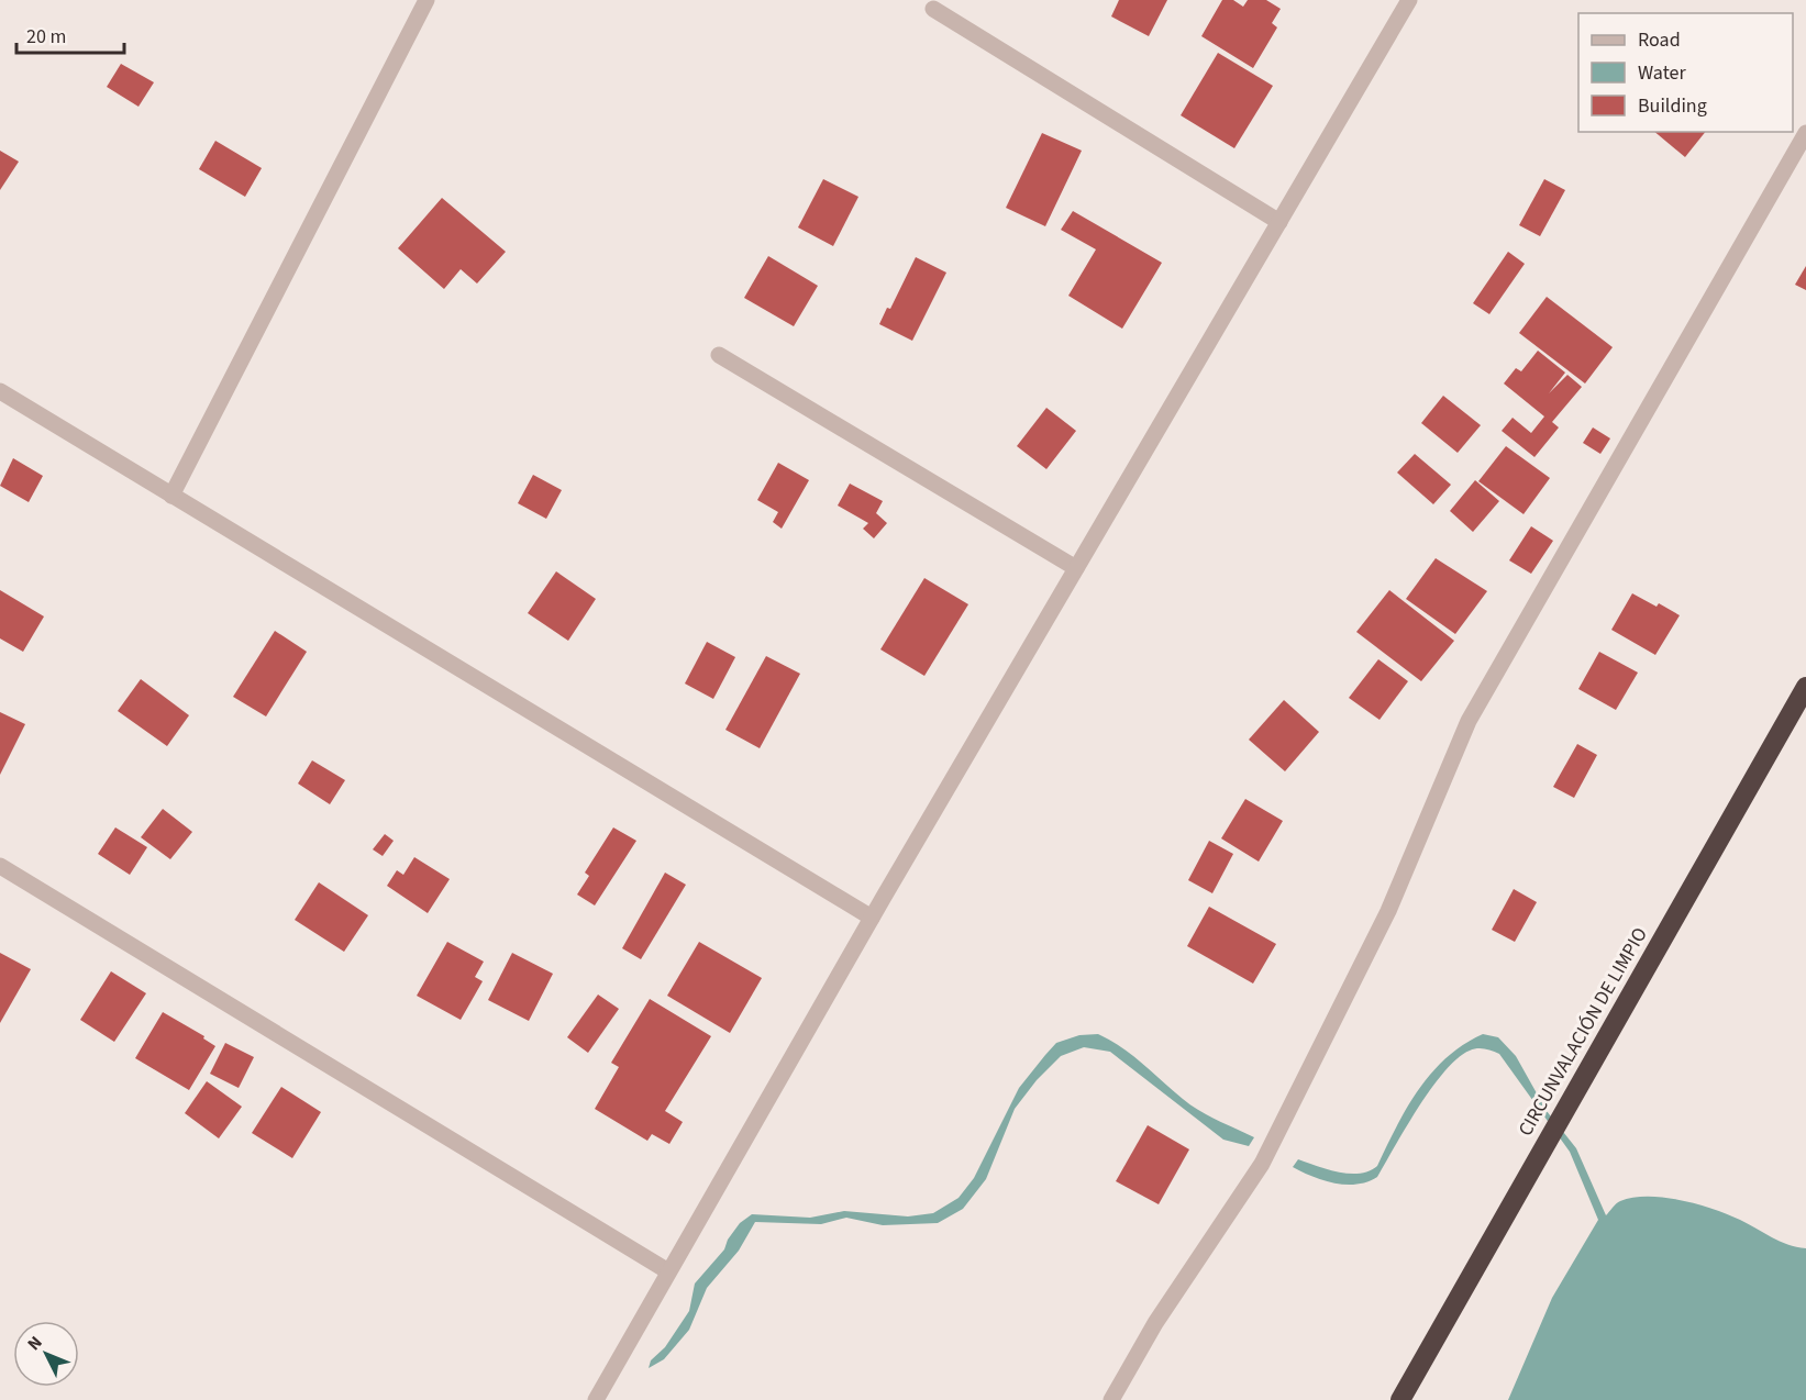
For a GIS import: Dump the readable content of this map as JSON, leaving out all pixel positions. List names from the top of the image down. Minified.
{"streets":{"highway":["CIRCUNVALACIÓN DE LIMPIO"]},"legend":["Road","Water","Building"],"scale_bar":"20 m","north":"top left"}
